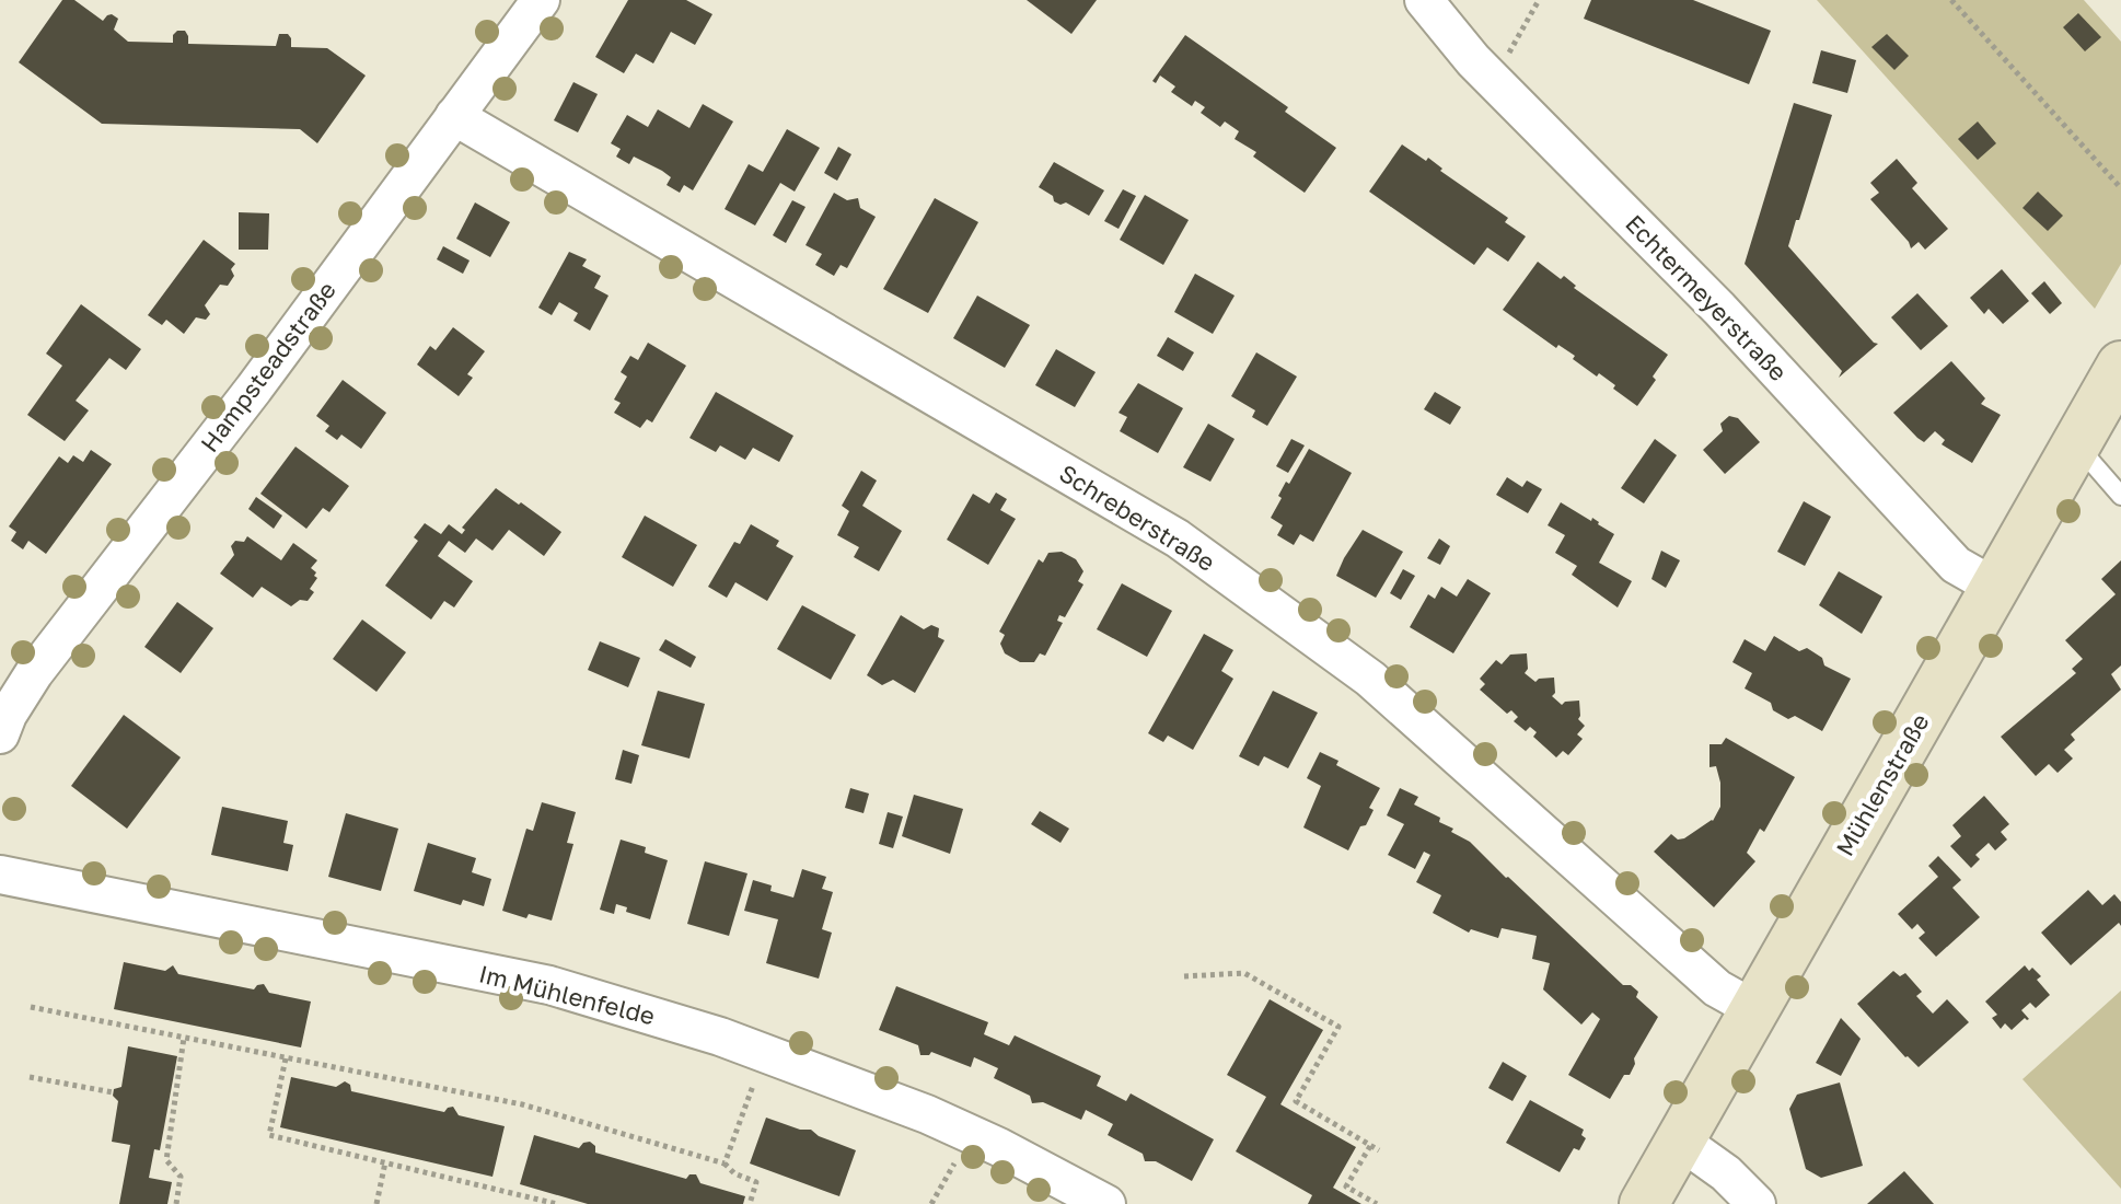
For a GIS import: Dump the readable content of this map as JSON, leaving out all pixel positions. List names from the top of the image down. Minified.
{"streets":{"street":["Echtermeyerstraße","Hampsteadstraße","Schreberstraße","Mühlenstraße","Im Mühlenfelde"]},"crossings":[["Echtermeyerstraße","Mühlenstraße"],["Hampsteadstraße","Schreberstraße"],["Schreberstraße","Mühlenstraße"]]}
